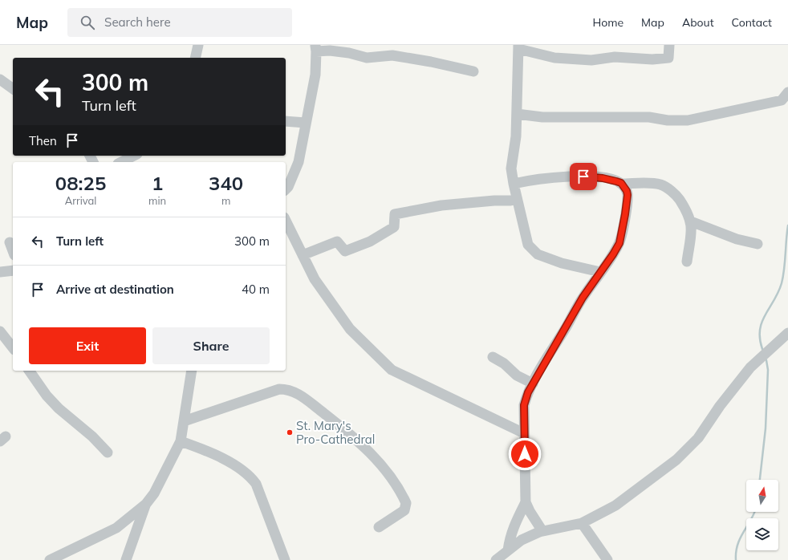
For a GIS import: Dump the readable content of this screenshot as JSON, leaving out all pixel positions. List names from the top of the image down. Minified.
{"places":["St. Mary's Pro-Cathedral"],"north":"top","page":{"header":"Map","search":"Search here","nav":["Home","Map","About","Contact"],"turn":["300 m","Turn left"],"then":"Then","eta":["08:25","Arrival","1","min","340","m"],"list":[{"name":"Turn left","value":"300 m"},{"name":"Arrive at destination","value":"40 m"}],"buttons":["Exit","Share"]}}
